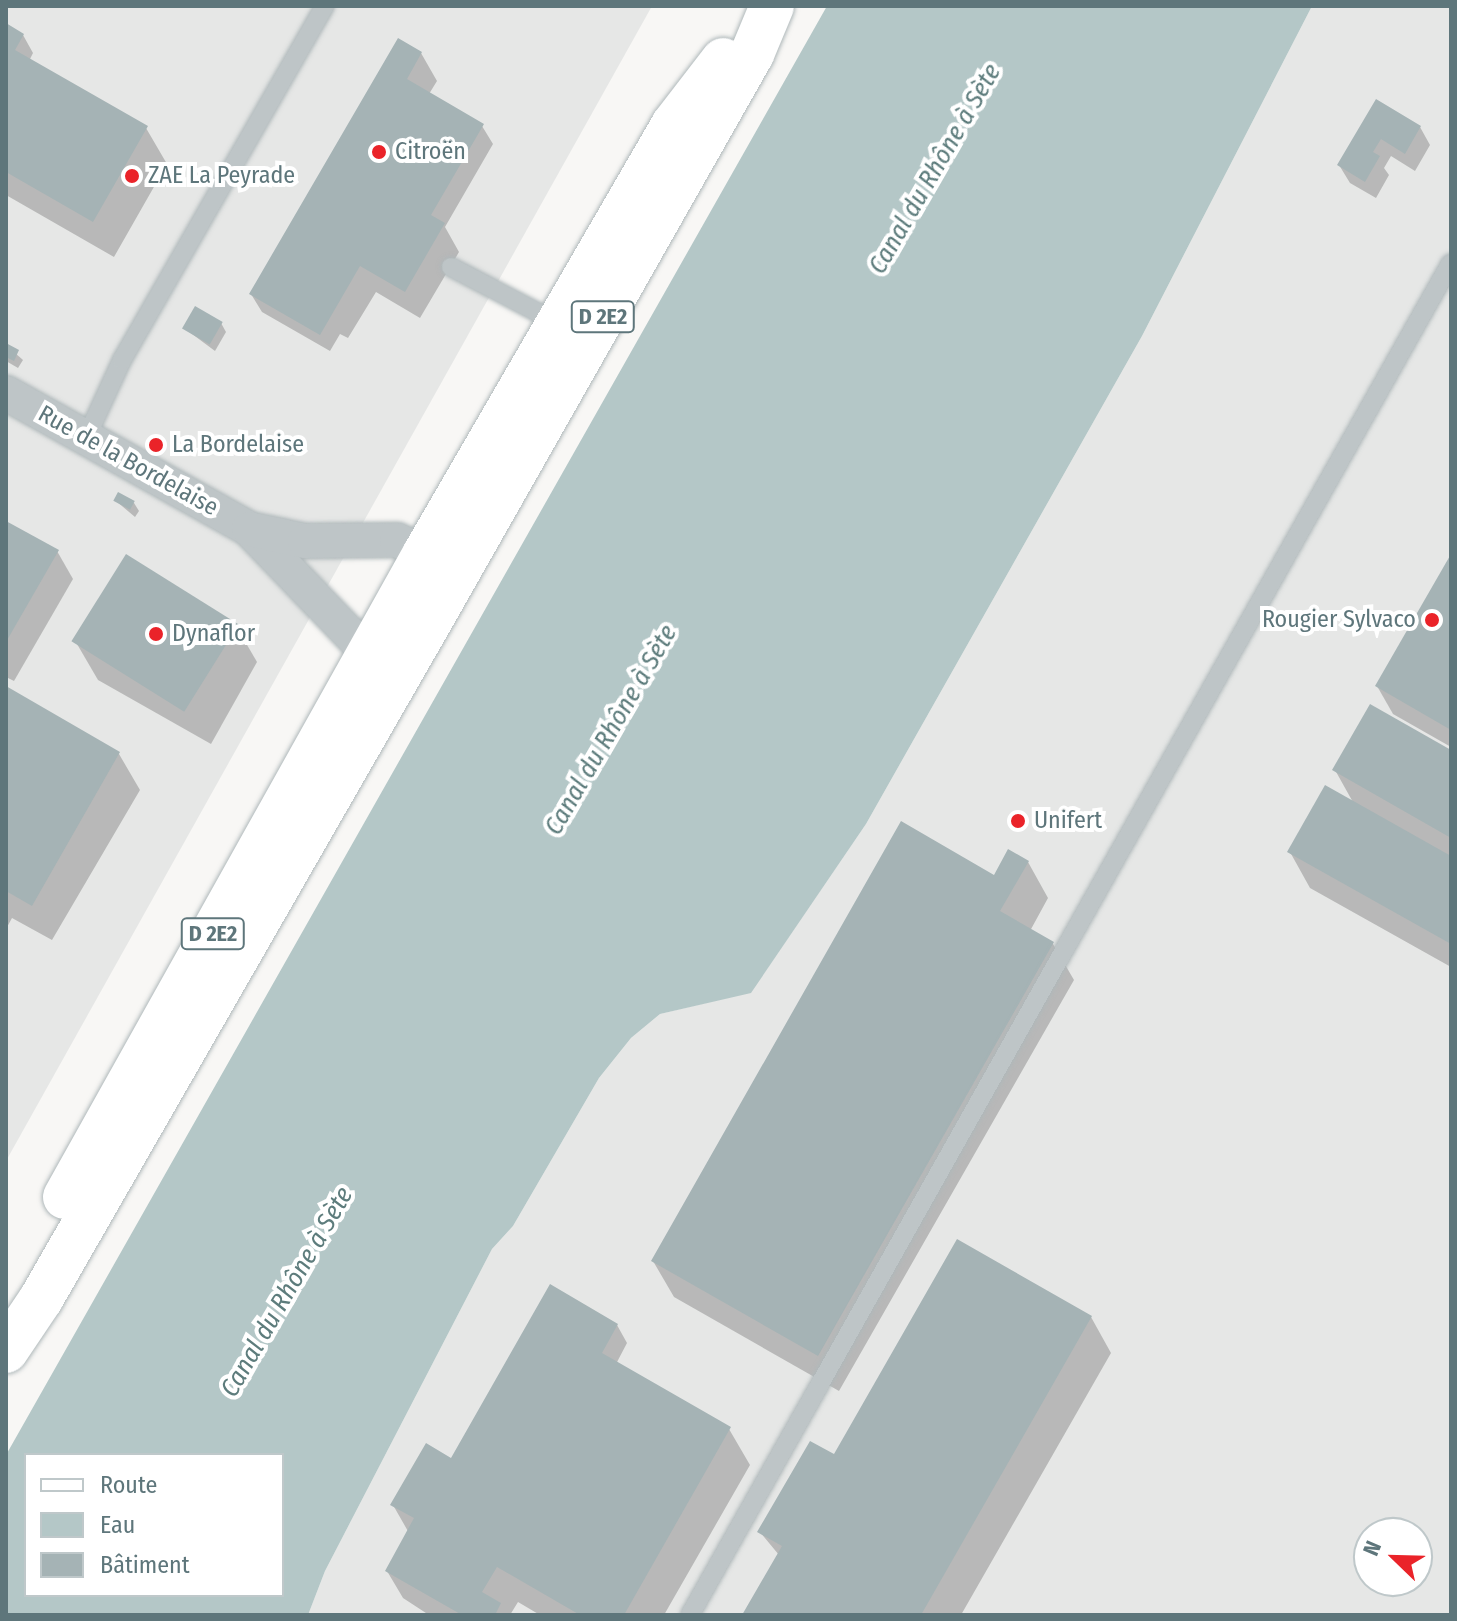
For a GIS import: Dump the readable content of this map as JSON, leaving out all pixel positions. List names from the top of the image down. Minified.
{"streets":{"main road":["D 2E2"],"street":["Rue de la Bordelaise"]},"water":["Canal du Rhône à Sète"],"places":["Citroën","ZAE La Peyrade","La Bordelaise","Rougier Sylvaco","Dynaflor","Unifert"],"legend":["Route","Eau","Bâtiment"],"north":"top left"}
